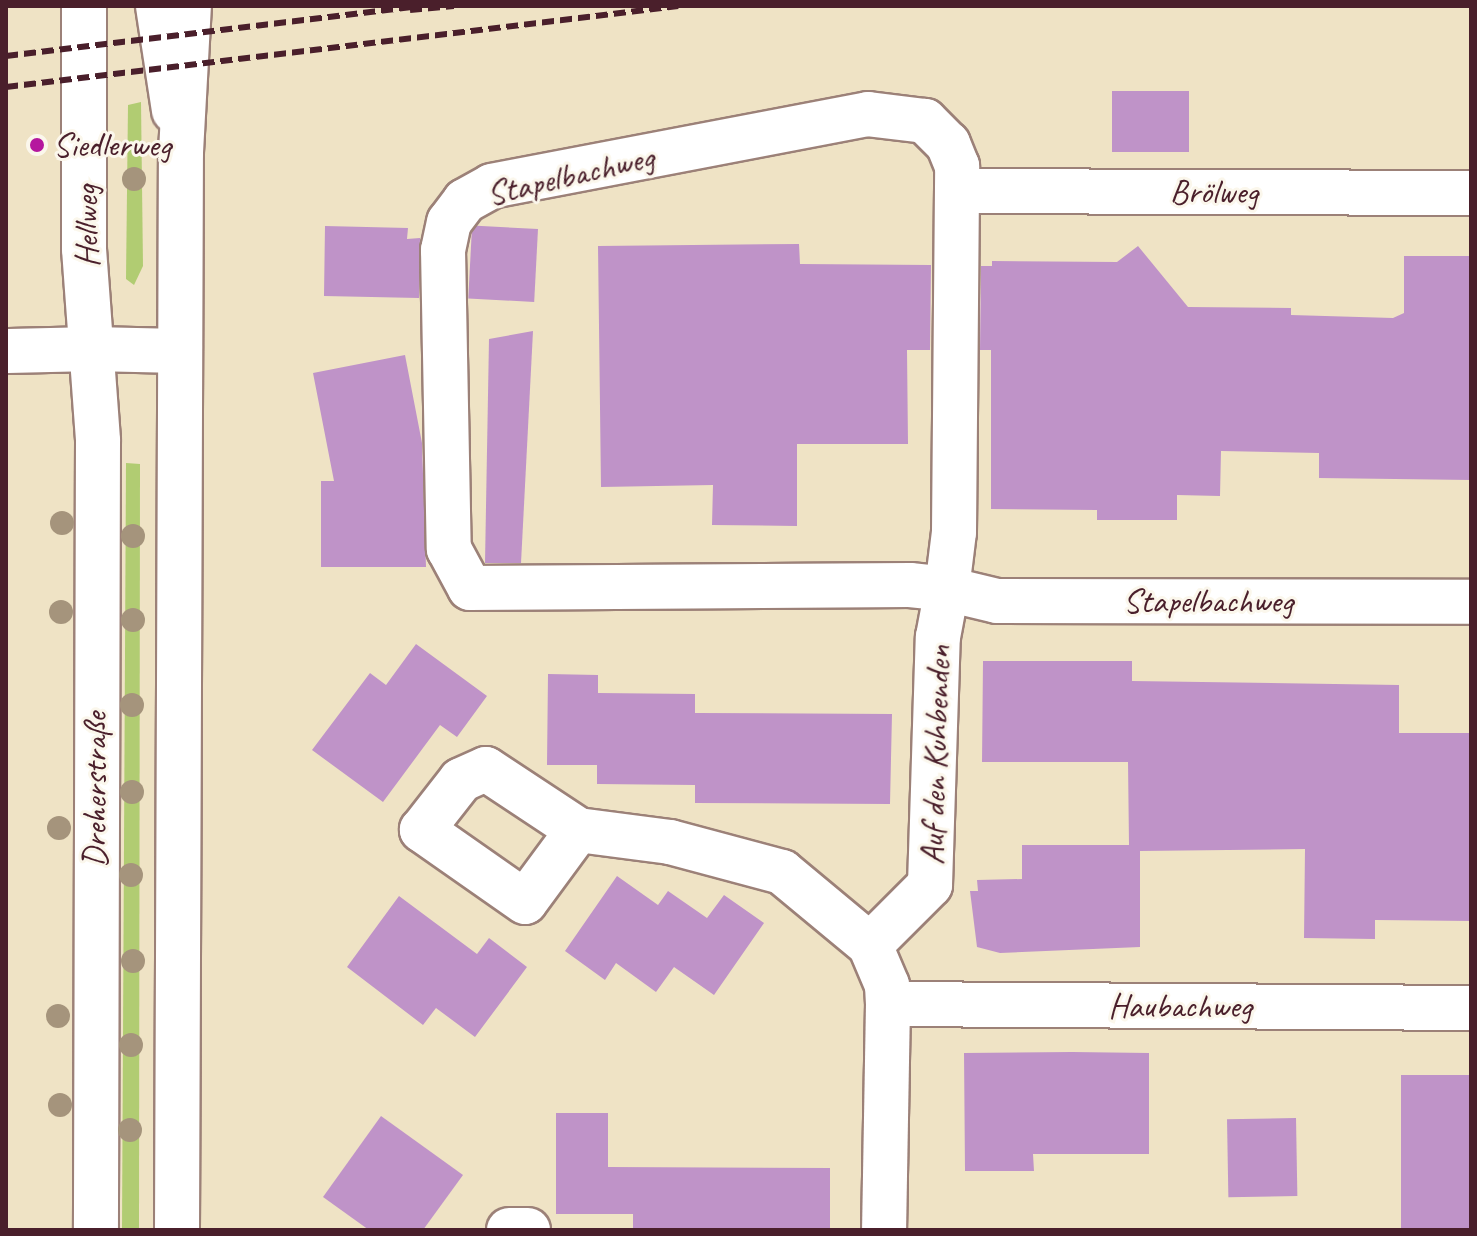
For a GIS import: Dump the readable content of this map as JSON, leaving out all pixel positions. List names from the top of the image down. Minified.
{"streets":{"street":["Stapelbachweg","Brölweg","Hellweg","Auf den Kuhbenden","Dreherstraße","Haubachweg"]},"crossings":[["Stapelbachweg","Brölweg"],["Stapelbachweg","Auf den Kuhbenden"],["Hellweg","Dreherstraße"]],"places":["Siedlerweg"]}
